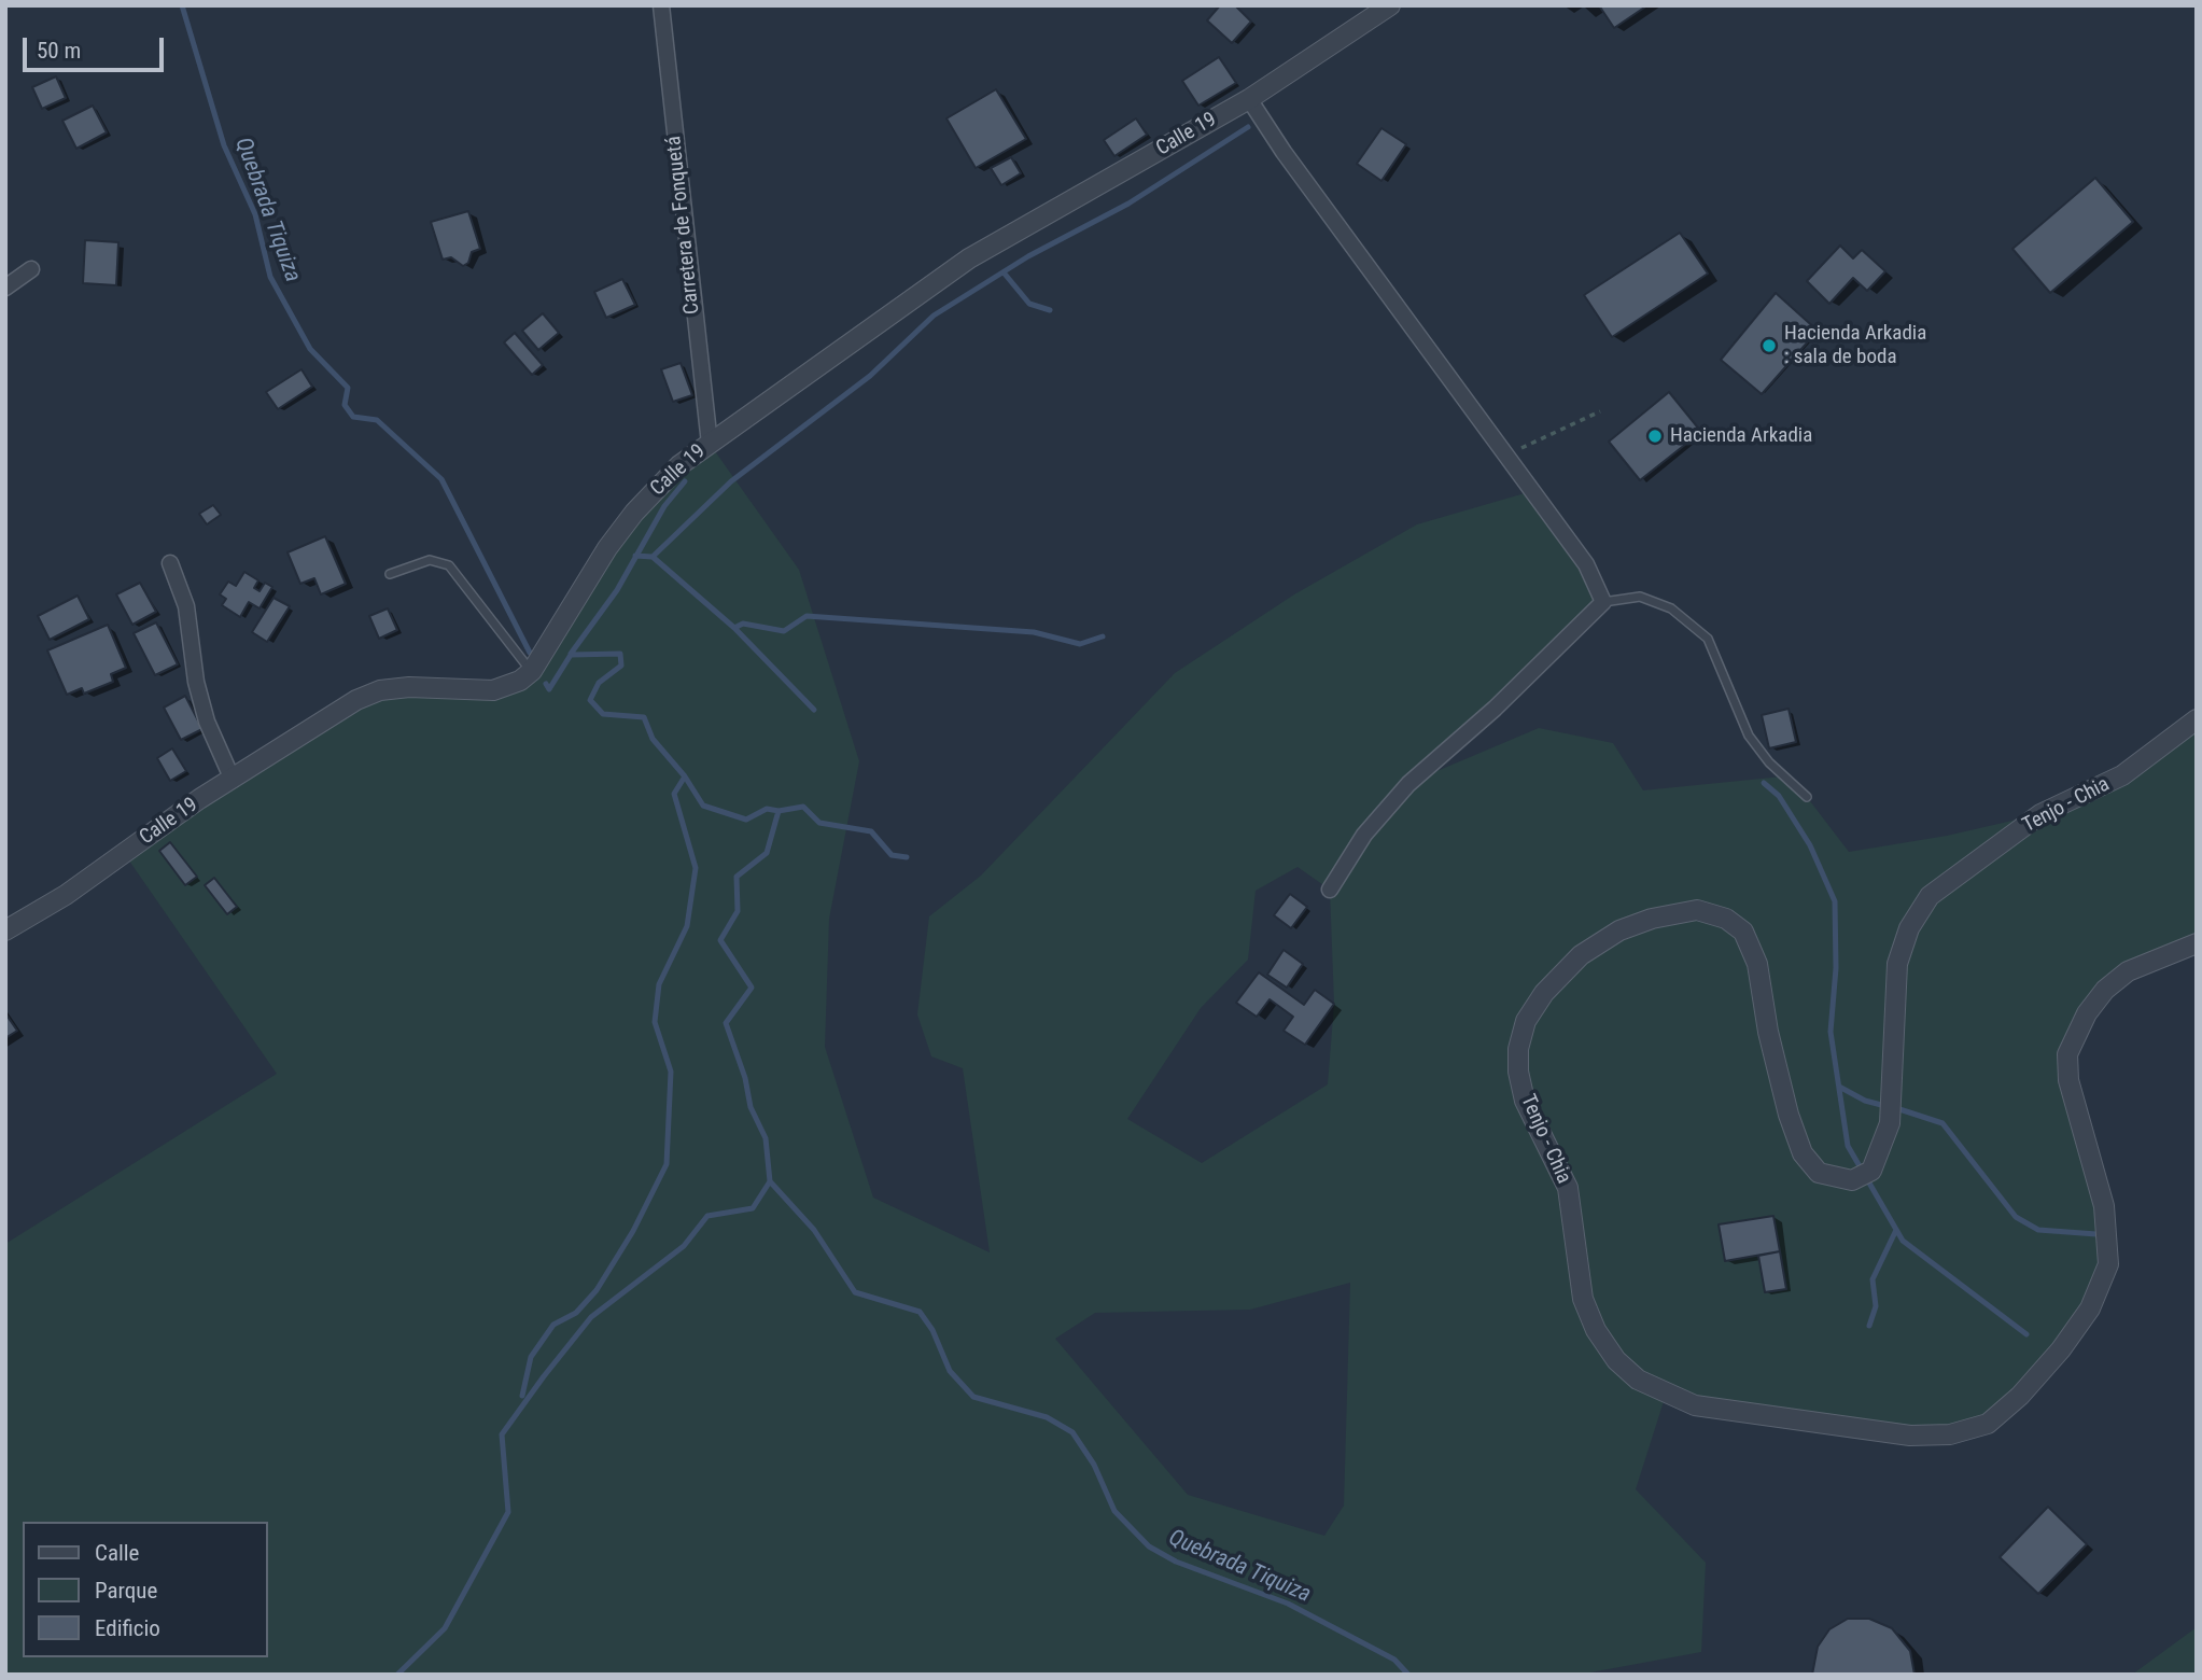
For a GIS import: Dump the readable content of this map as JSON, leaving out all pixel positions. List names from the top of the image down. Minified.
{"streets":{"street":["Calle 19","Carretera de Fonquetá","Tenjo - Chia"]},"crossings":[["Calle 19","Carretera de Fonquetá"]],"water":["Quebrada Tiquiza"],"places":["Hacienda Arkadia : sala de boda","Hacienda Arkadia"],"legend":["Calle","Parque","Edificio"],"scale_bar":"50 m"}
